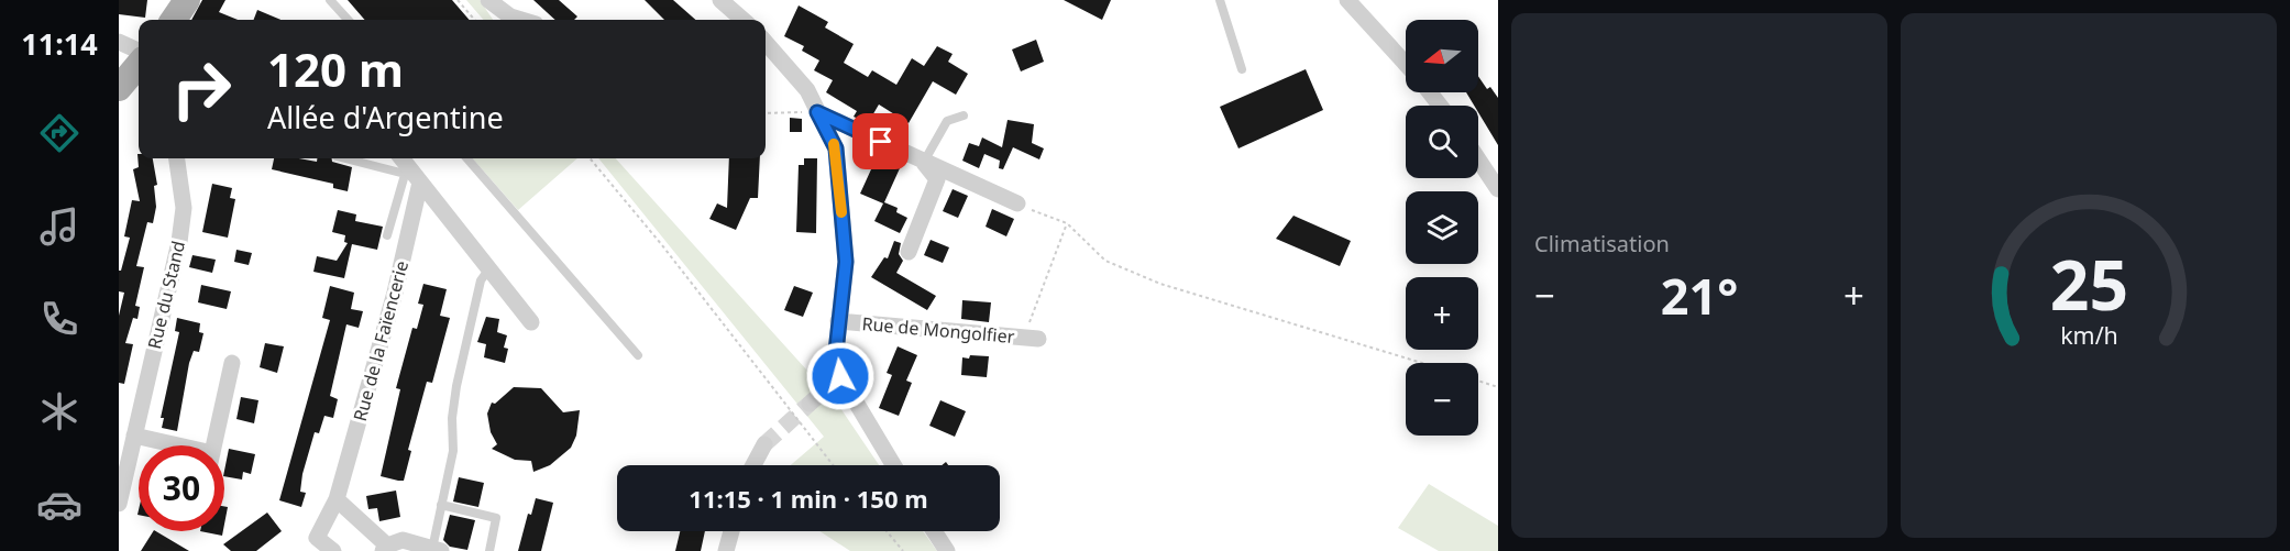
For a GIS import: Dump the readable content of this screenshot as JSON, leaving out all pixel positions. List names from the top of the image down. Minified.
{"streets":{"street":["Rue du Stand","Rue de Mongolfier","Rue de la Faïencerie"]},"north":"left","page":{"tabs":"11:14","tile":"Climatisation","map_buttons":["+","−"],"turn":["120 m","Allée d'Argentine"],"heat":["−","21°","+"],"limit":"30","trip":"11:15 · 1 min · 150 m","gauge":["25","km/h"]}}
